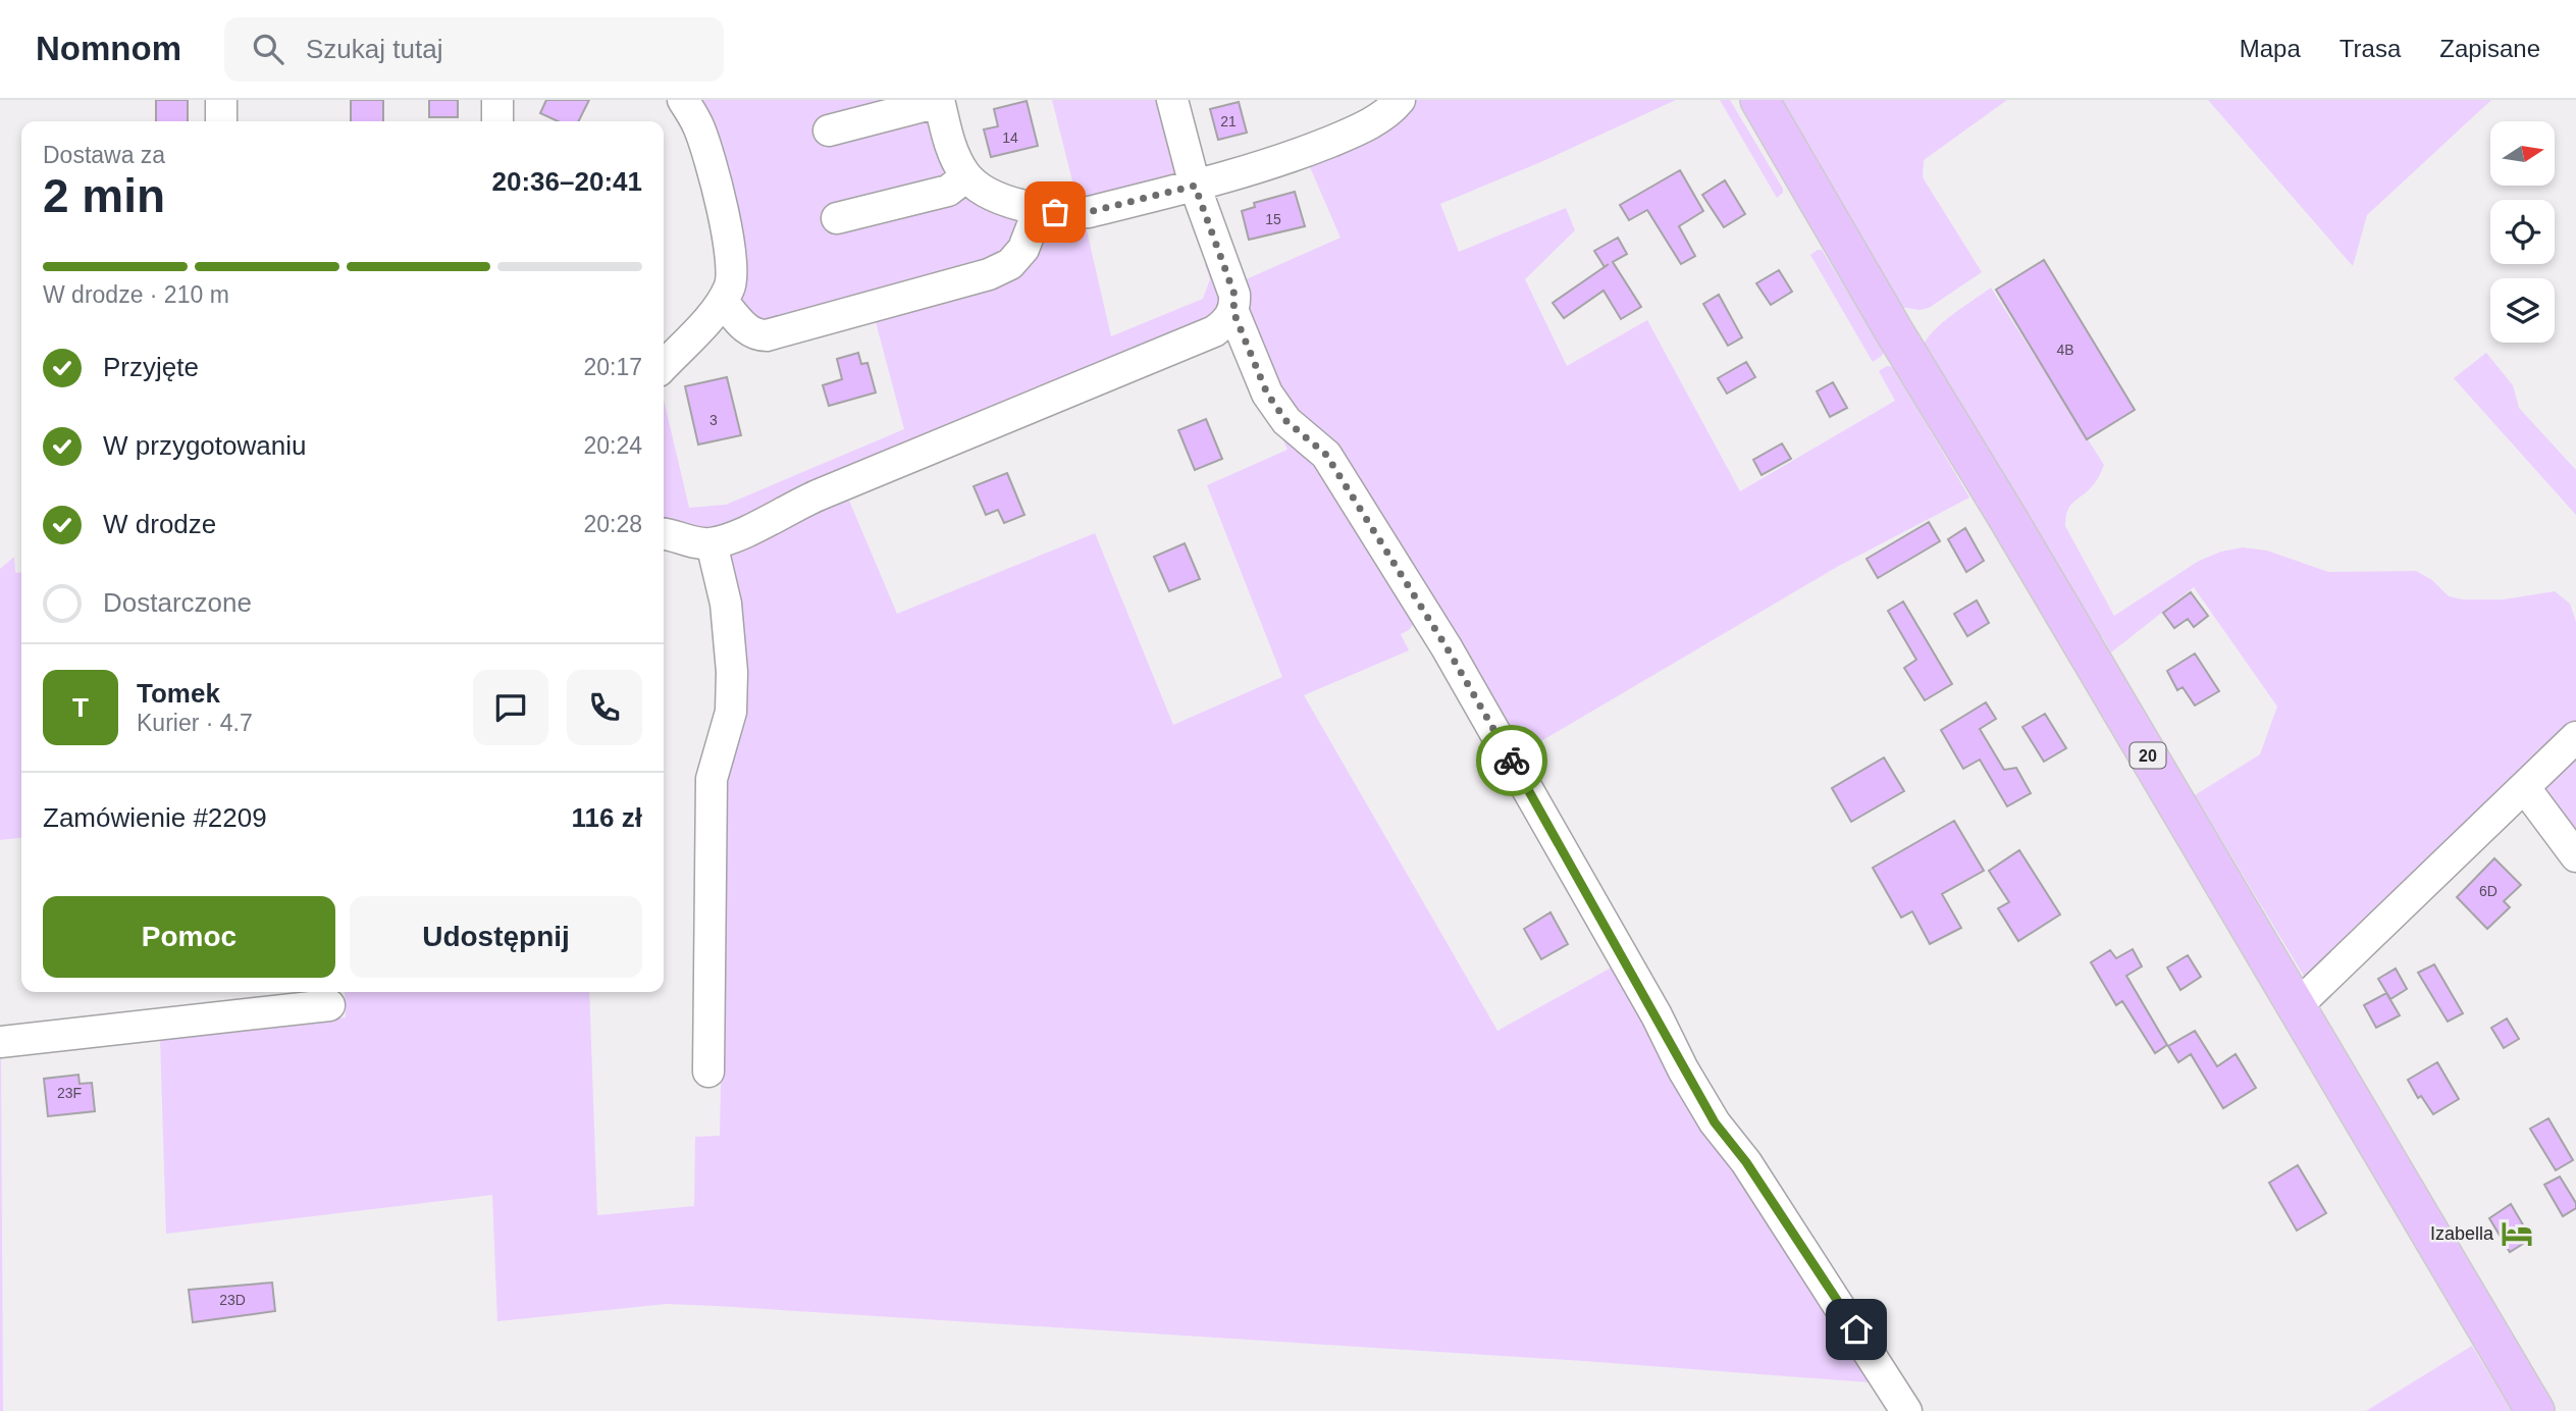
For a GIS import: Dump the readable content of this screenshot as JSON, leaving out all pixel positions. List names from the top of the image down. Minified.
{"streets":{"main road":["20"]},"places":{"hotel":["Izabella"]},"house_numbers":["21","14","15","4B","3","6D","23F","23D"],"north":"right","page":{"header":"Nomnom","search":"Szukaj tutaj","nav":["Mapa","Trasa","Zapisane"],"heading":["2 min","Dostawa za","20:36–20:41"],"panel":["Tomek","Kurier · 4.7","Zamówienie #2209","116 zł"],"bar":"W drodze · 210 m","list":[["Przyjęte","20:17"],["W przygotowaniu","20:24"],["W drodze","20:28"],"Dostarczone"],"round":"T","buttons":["Pomoc","Udostępnij"]}}
